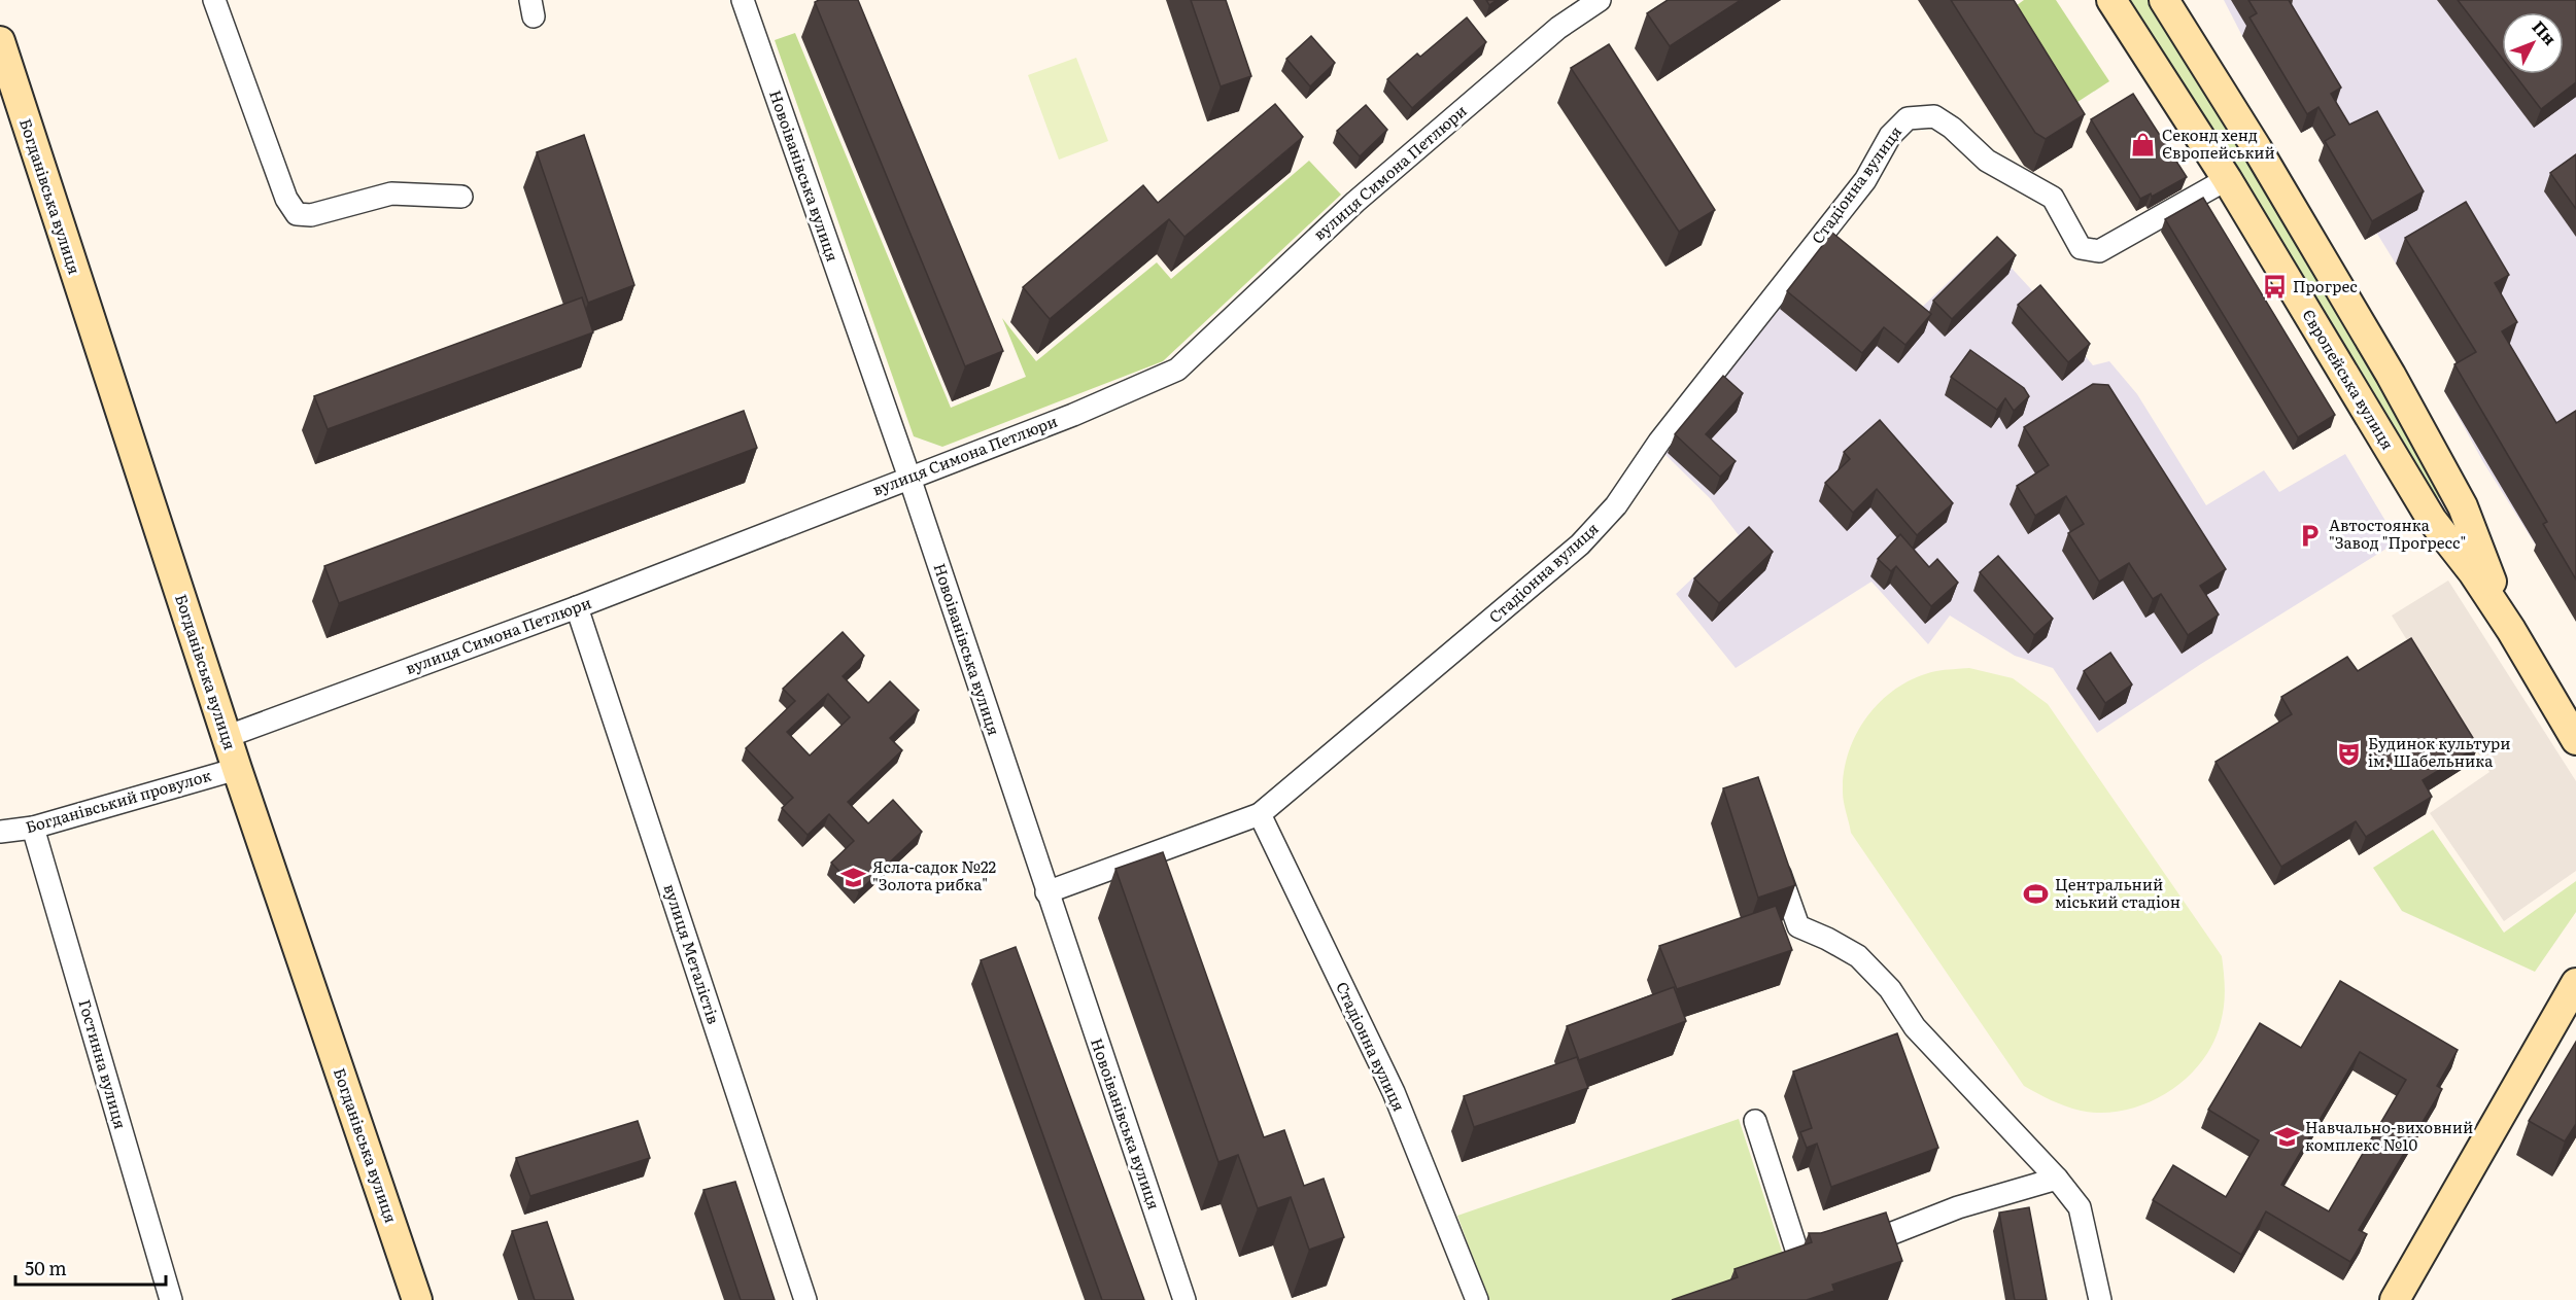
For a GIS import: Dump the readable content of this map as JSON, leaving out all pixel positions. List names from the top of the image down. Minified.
{"streets":{"street":["вулиця Симона Петлюри","Новоіванівська вулиця","Стадіонна вулиця","Богданівська вулиця","Європейська вулиця","Богданівський провулок","вулиця Металістів","Гостинна вулиця"]},"crossings":[["вулиця Симона Петлюри","Новоіванівська вулиця"],["вулиця Симона Петлюри","Богданівська вулиця"],["вулиця Симона Петлюри","вулиця Металістів"],["Стадіонна вулиця","Європейська вулиця"],["Богданівська вулиця","Богданівський провулок"],["Богданівський провулок","Гостинна вулиця"]],"places":{"shop":["Секонд хенд Європейський"],"bus stop":["Прогрес"],"parking":["Автостоянка \"Завод \"Прогресс\""],"theatre":["Будинок культури ім. Шабельника"],"school or university":["Ясла-садок №22 \"Золота рибка\"","Навчально-виховний комплекс №10"],"sports":["Центральний міський стадіон"]},"scale_bar":"50 m","north":"top right"}
